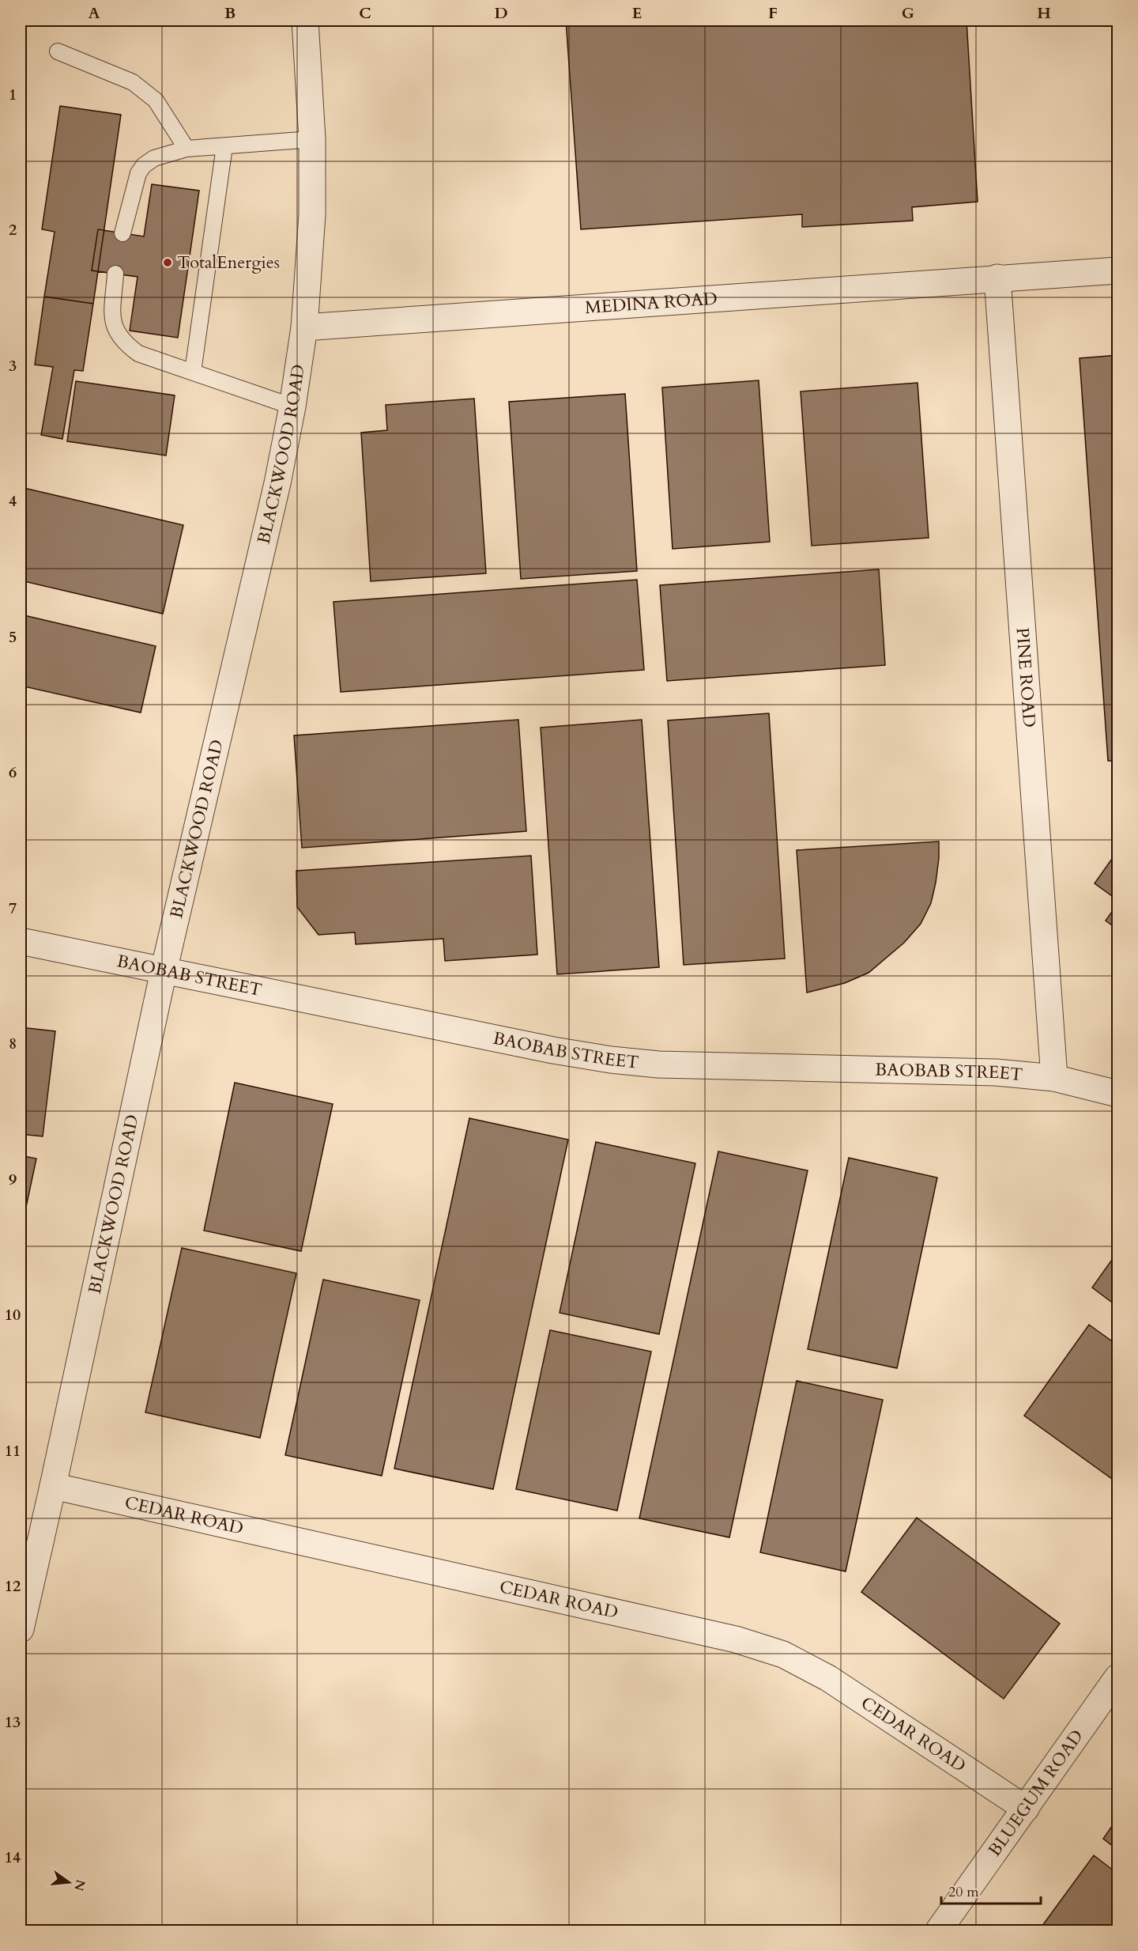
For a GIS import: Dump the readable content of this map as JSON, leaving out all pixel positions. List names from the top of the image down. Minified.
{"streets":{"street":["MEDINA ROAD","BLACKWOOD ROAD","PINE ROAD","BAOBAB STREET","CEDAR ROAD","BLUEGUM ROAD"]},"crossings":[["MEDINA ROAD","BLACKWOOD ROAD"],["MEDINA ROAD","PINE ROAD"],["BLACKWOOD ROAD","BAOBAB STREET"],["BLACKWOOD ROAD","CEDAR ROAD"],["PINE ROAD","BAOBAB STREET"],["CEDAR ROAD","BLUEGUM ROAD"]],"places":["TotalEnergies"],"scale_bar":"20 m","north":"right","grid":{"columns":["A","B","C","D","E","F","G","H"],"rows":["1","2","3","4","5","6","7","8","9","10","11","12","13","14"]}}
